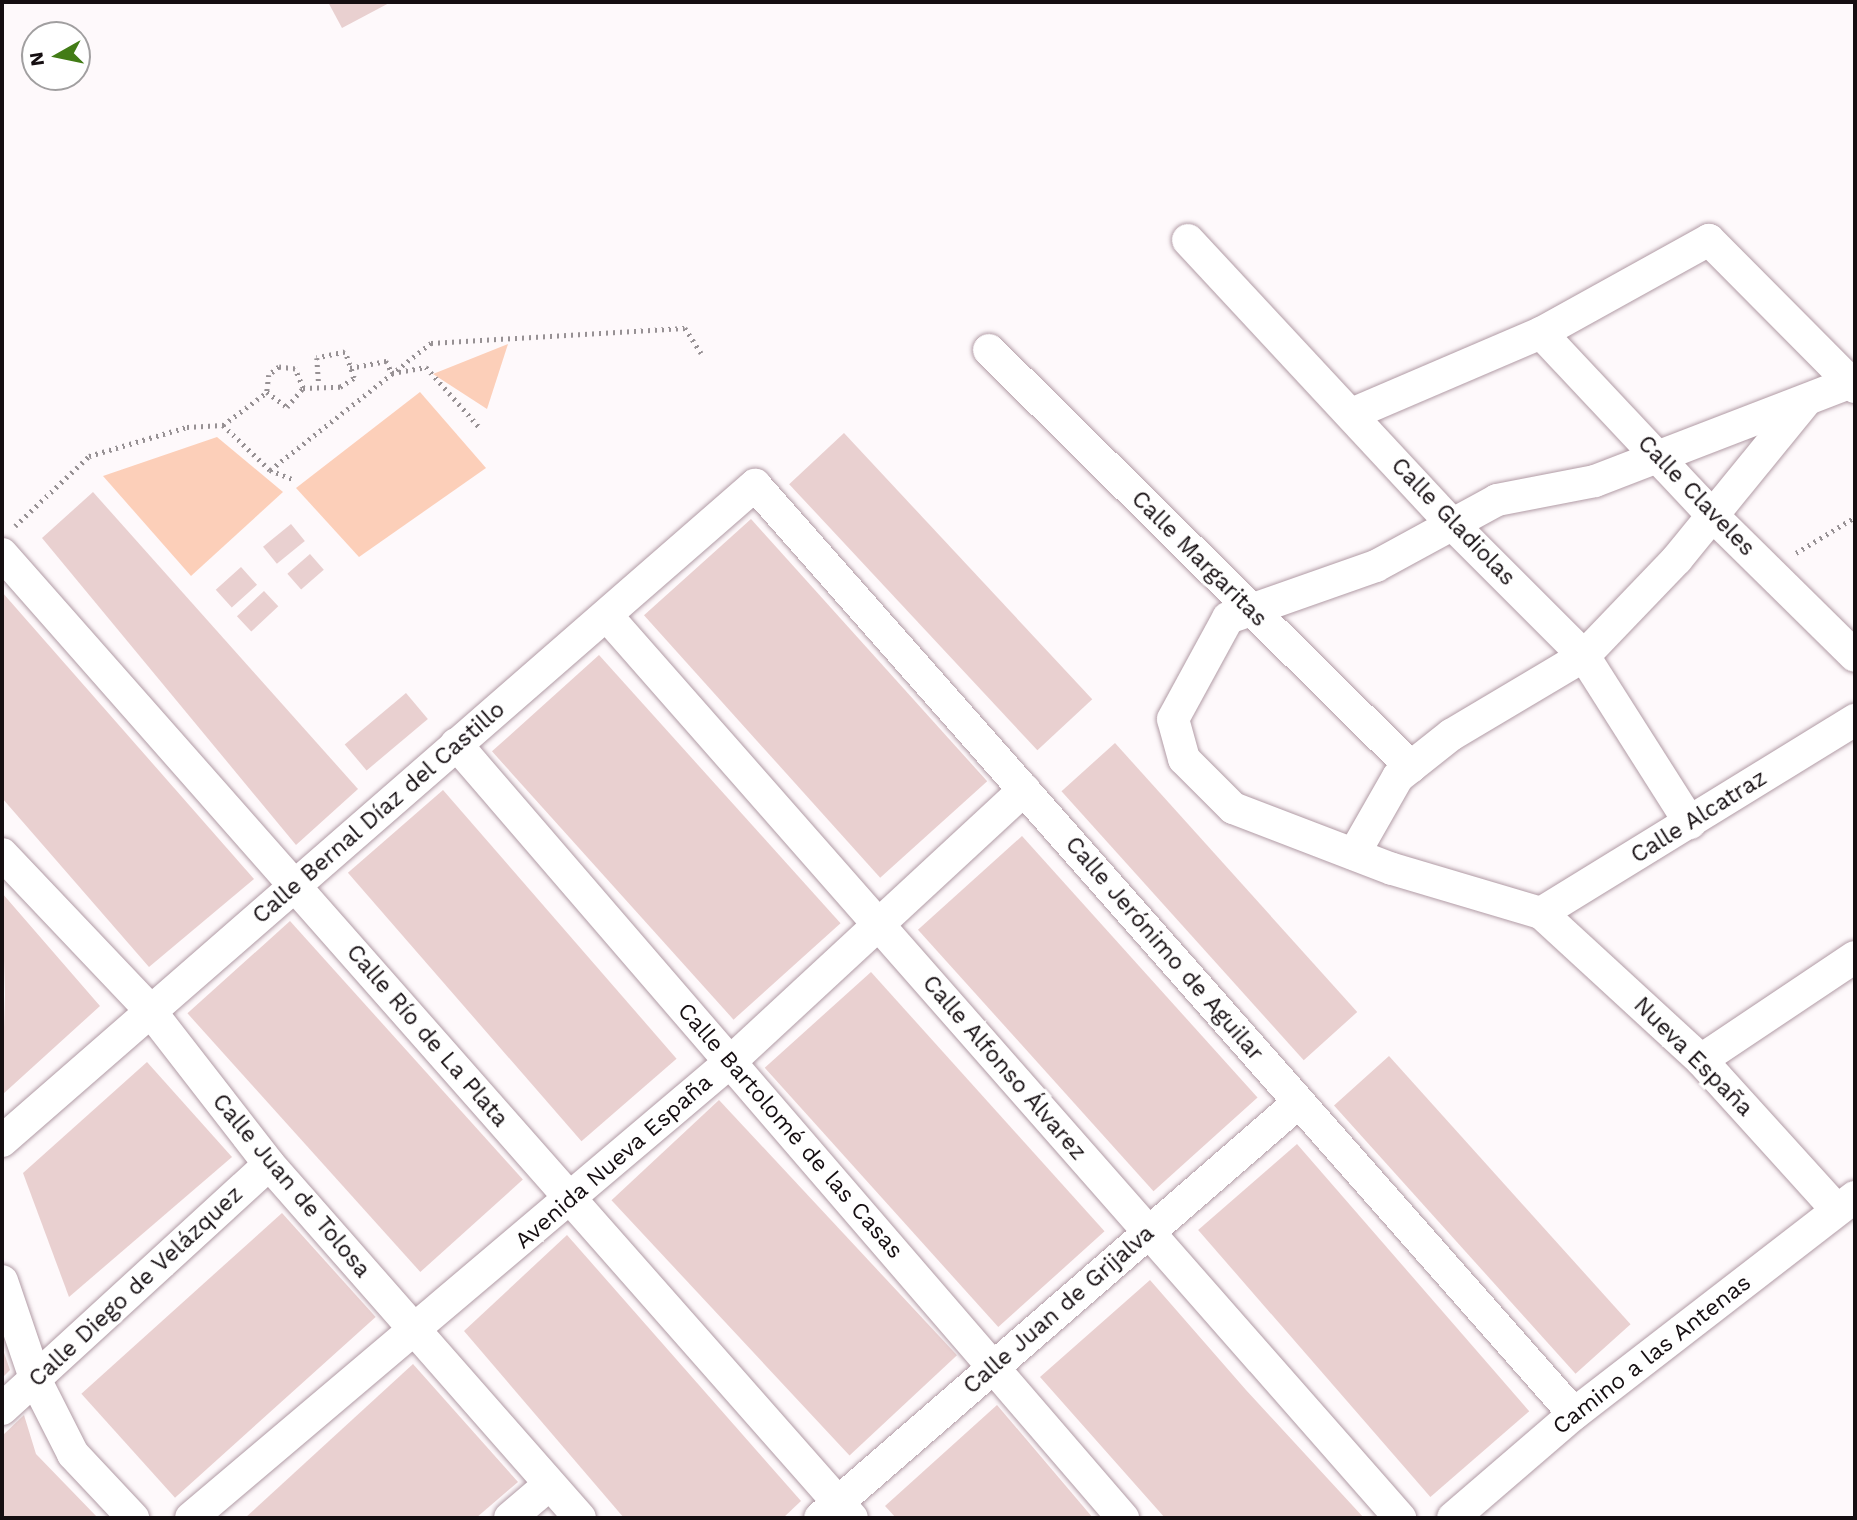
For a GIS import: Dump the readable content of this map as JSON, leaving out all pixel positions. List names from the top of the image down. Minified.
{"streets":{"street":["Calle Claveles","Calle Gladiolas","Calle Margaritas","Calle Bernal Díaz del Castillo","Calle Alcatraz","Calle Jerónimo de Aguilar","Calle Río de La Plata","Nueva España","Calle Alfonso Álvarez","Calle Bartolomé de las Casas","Avenida Nueva España","Calle Juan de Tolosa","Calle Diego de Velázquez","Calle Juan de Grijalva","Camino a las Antenas"]},"crossings":[["Calle Gladiolas","Calle Alcatraz"],["Calle Bernal Díaz del Castillo","Calle Jerónimo de Aguilar"],["Calle Bernal Díaz del Castillo","Calle Río de La Plata"],["Calle Bernal Díaz del Castillo","Calle Alfonso Álvarez"],["Calle Bernal Díaz del Castillo","Calle Bartolomé de las Casas"],["Calle Bernal Díaz del Castillo","Calle Juan de Tolosa"],["Calle Alcatraz","Nueva España"],["Calle Jerónimo de Aguilar","Avenida Nueva España"],["Calle Jerónimo de Aguilar","Calle Juan de Grijalva"],["Calle Jerónimo de Aguilar","Camino a las Antenas"],["Calle Río de La Plata","Avenida Nueva España"],["Calle Río de La Plata","Calle Juan de Grijalva"],["Nueva España","Camino a las Antenas"],["Calle Alfonso Álvarez","Avenida Nueva España"],["Calle Alfonso Álvarez","Calle Juan de Grijalva"],["Calle Bartolomé de las Casas","Avenida Nueva España"],["Calle Bartolomé de las Casas","Calle Juan de Grijalva"],["Avenida Nueva España","Calle Juan de Tolosa"],["Calle Juan de Tolosa","Calle Diego de Velázquez"]],"north":"left"}
